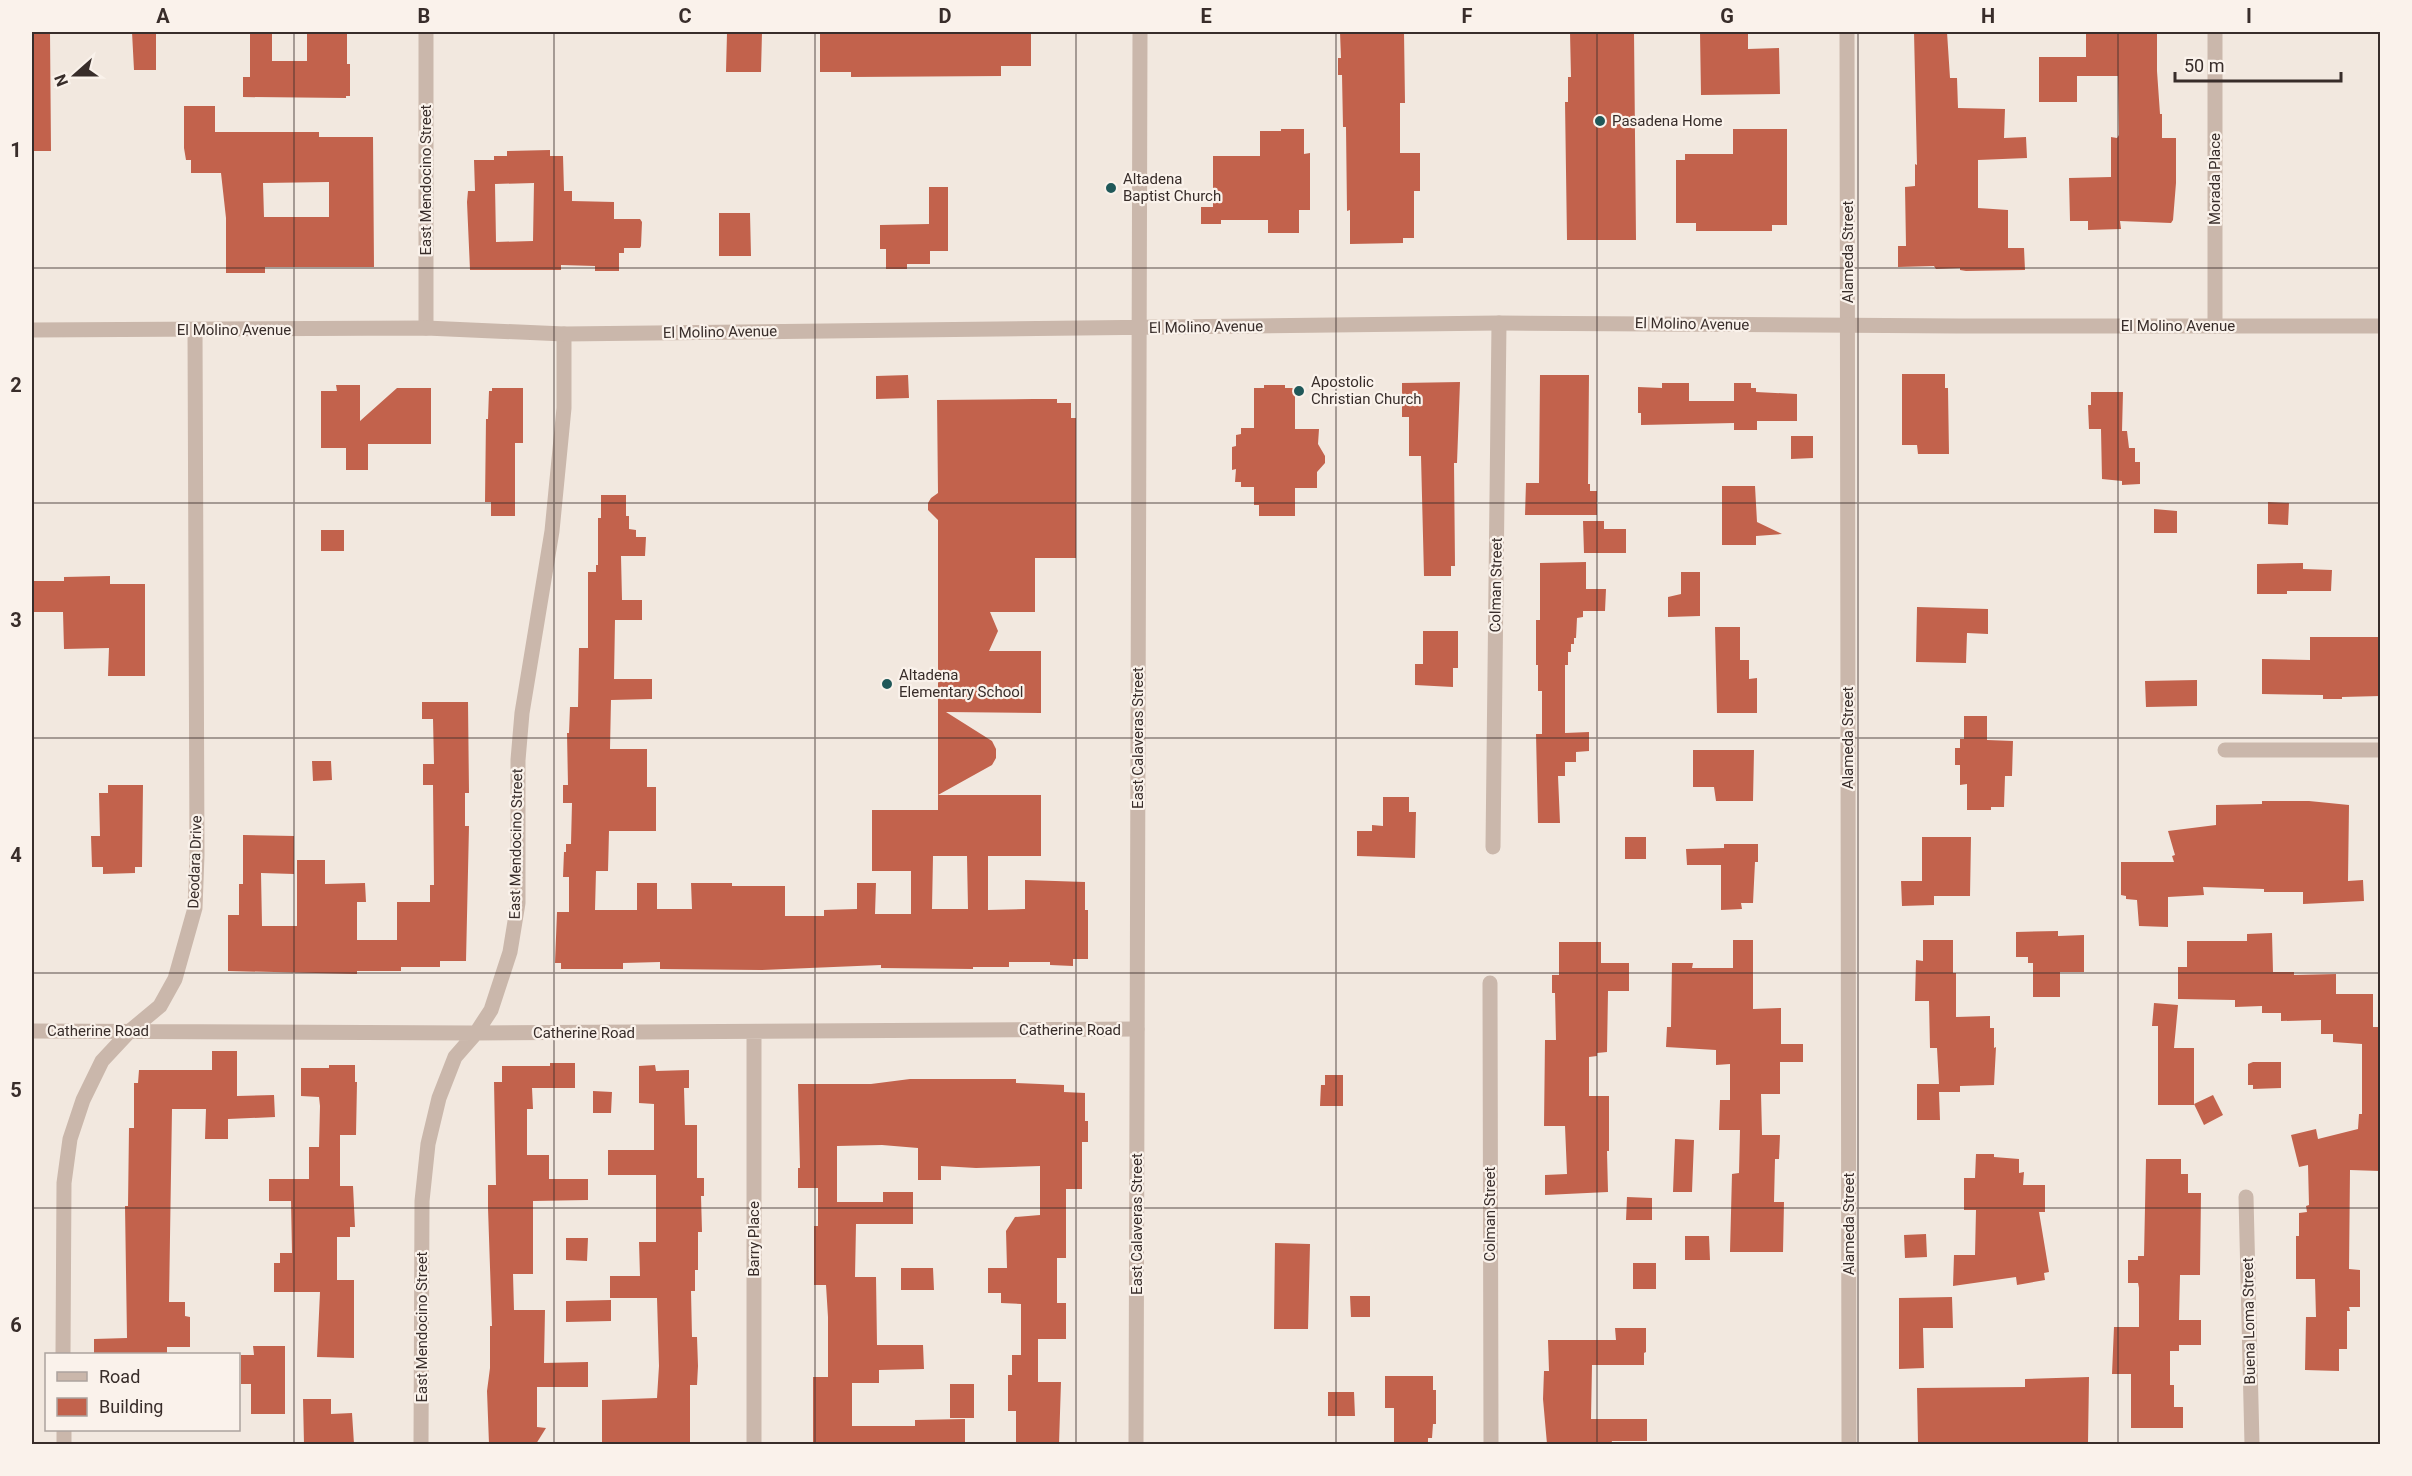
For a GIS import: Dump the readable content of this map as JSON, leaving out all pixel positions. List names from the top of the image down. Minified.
{"streets":{"street":["Morada Place","East Mendocino Street","Alameda Street","El Molino Avenue","Colman Street","East Calaveras Street","Deodara Drive","Catherine Road","Barry Place","Buena Loma Street"]},"crossings":[["Morada Place","El Molino Avenue"],["East Mendocino Street","El Molino Avenue"],["East Mendocino Street","Catherine Road"],["Alameda Street","El Molino Avenue"],["El Molino Avenue","Colman Street"],["El Molino Avenue","East Calaveras Street"],["El Molino Avenue","Deodara Drive"],["East Calaveras Street","Catherine Road"],["Deodara Drive","Catherine Road"],["Catherine Road","Barry Place"]],"places":["Pasadena Home","Altadena Baptist Church","Apostolic Christian Church","Altadena Elementary School"],"legend":["Road","Building"],"scale_bar":"50 m","north":"left","grid":{"columns":["A","B","C","D","E","F","G","H","I"],"rows":["1","2","3","4","5","6"]}}
